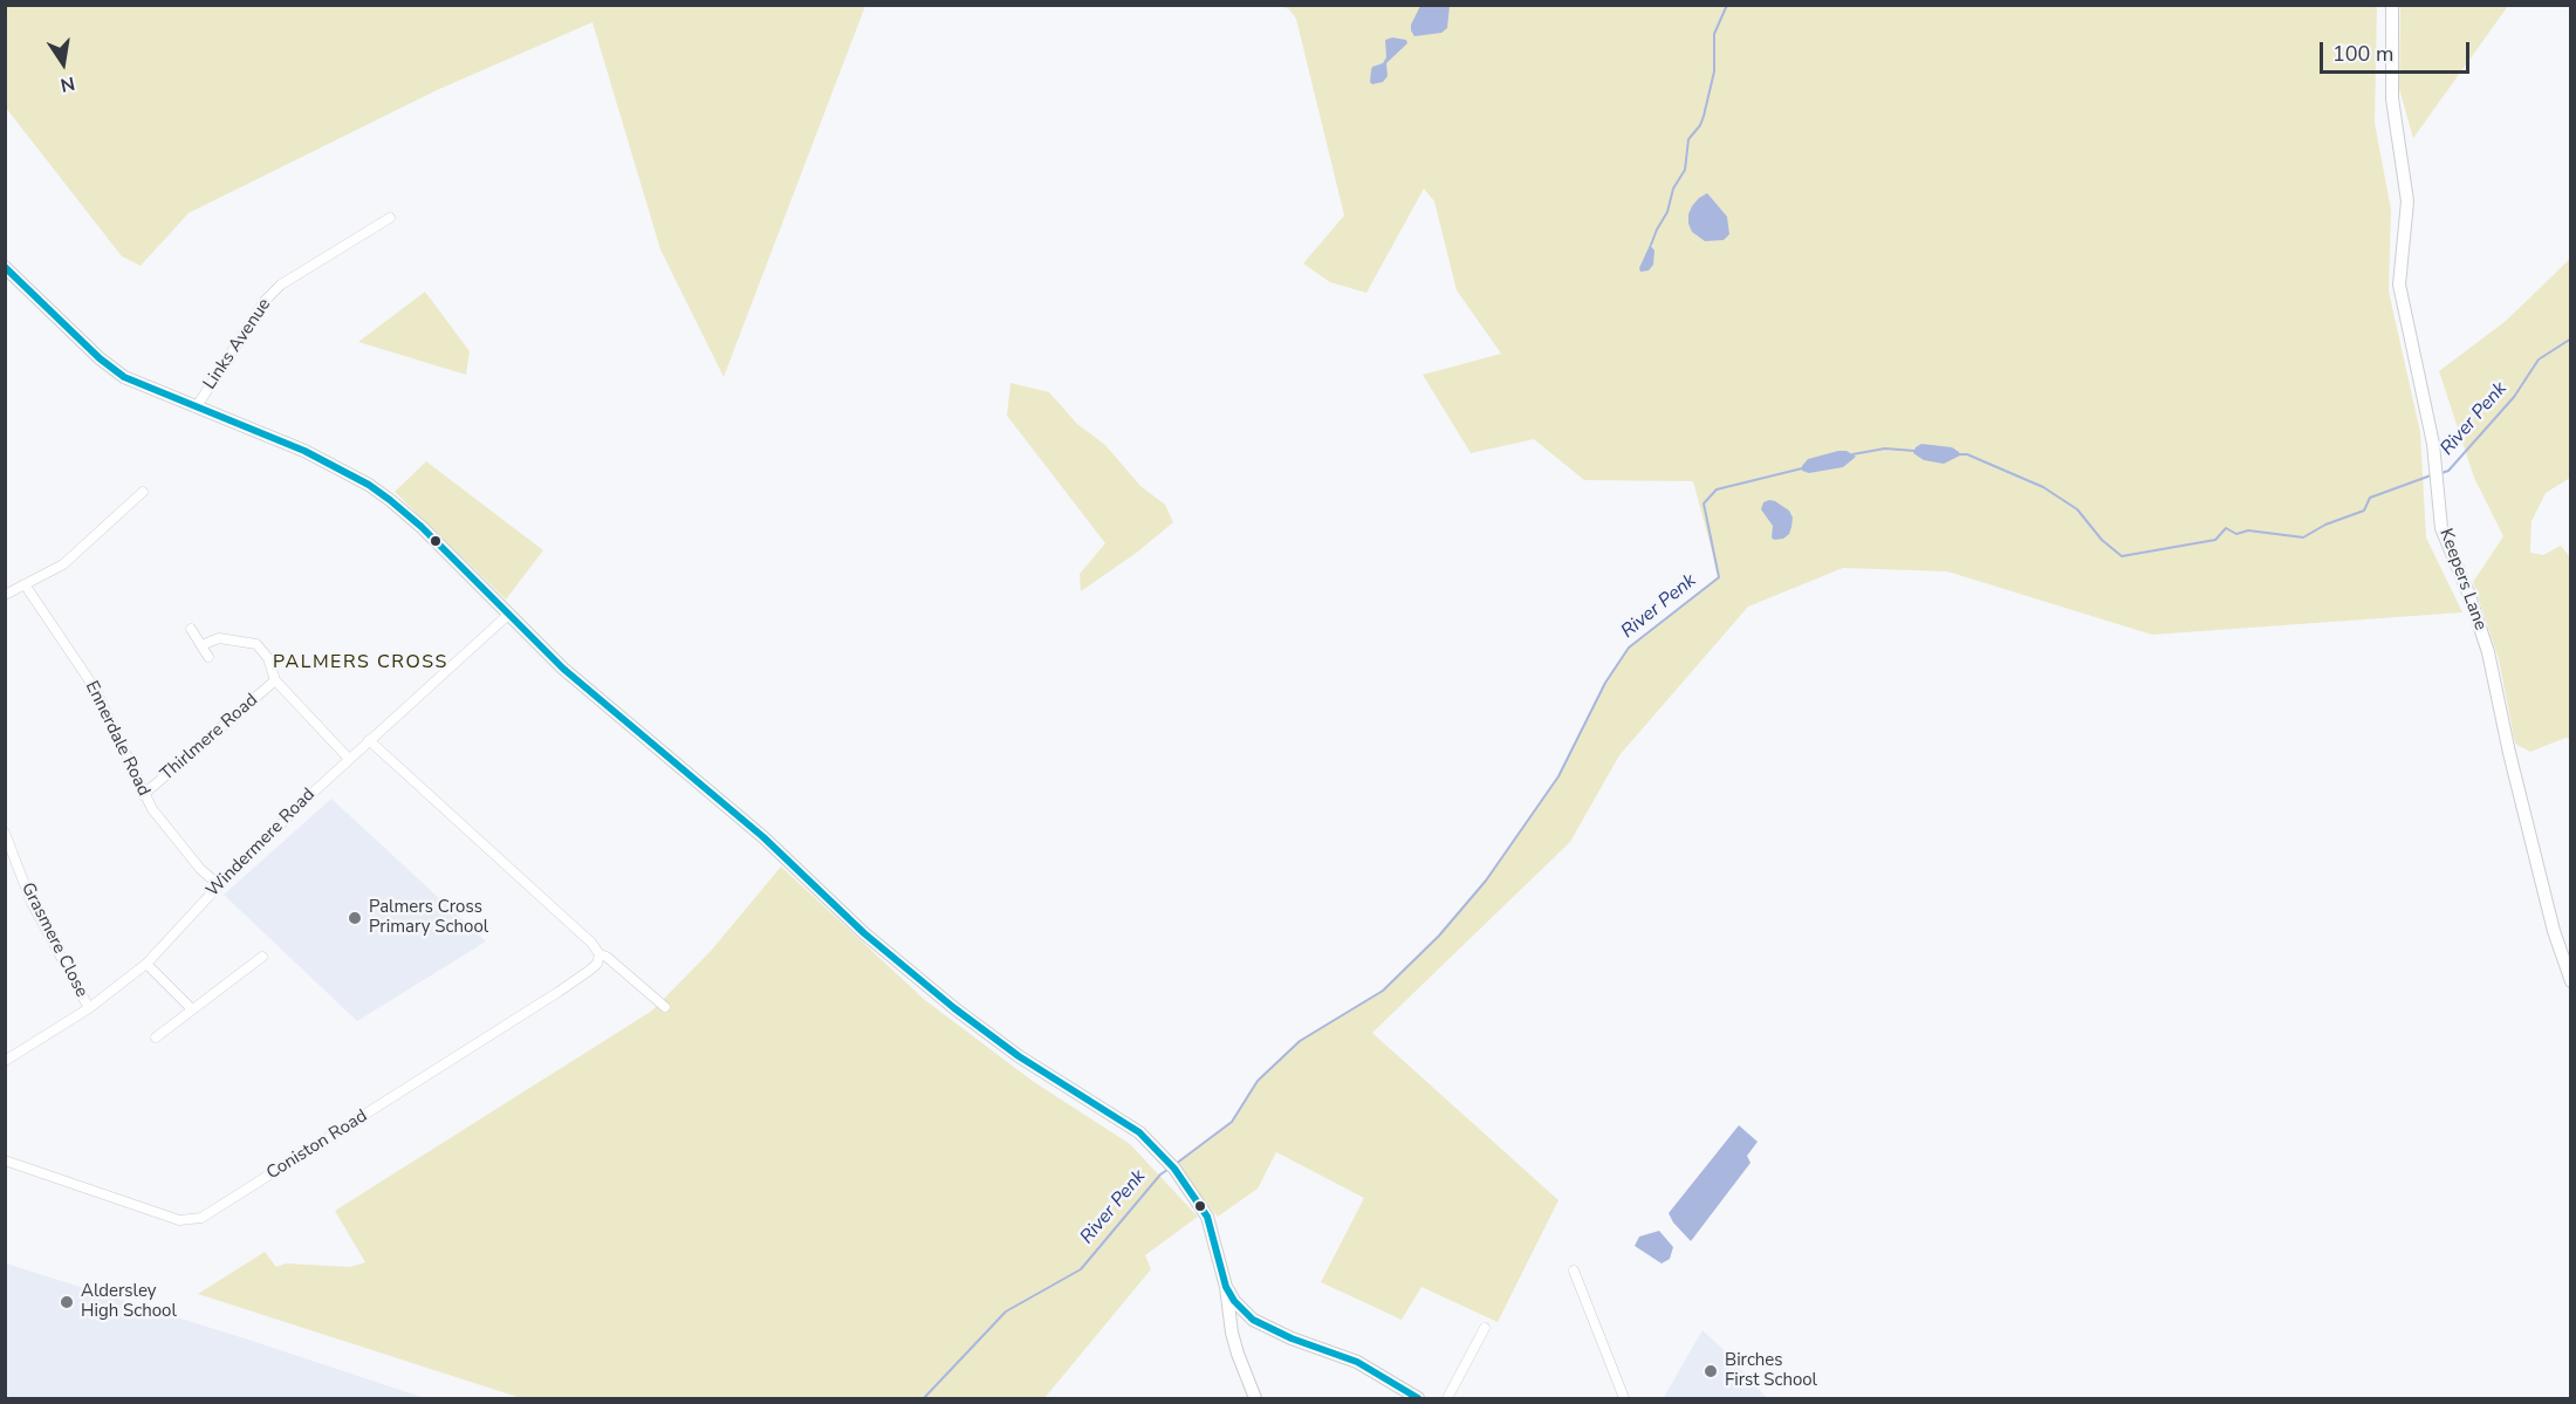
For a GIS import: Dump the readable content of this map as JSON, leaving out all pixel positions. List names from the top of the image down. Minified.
{"streets":{"street":["Links Avenue","Keepers Lane","Thirlmere Road","Ennerdale Road","Windermere Road","Grasmere Close","Coniston Road"]},"crossings":[["Thirlmere Road","Ennerdale Road"],["Ennerdale Road","Windermere Road"],["Windermere Road","Grasmere Close"]],"districts":["PALMERS CROSS"],"water":["River Penk"],"places":["Palmers Cross Primary School","Aldersley High School","Birches First School"],"scale_bar":"100 m","north":"bottom"}
